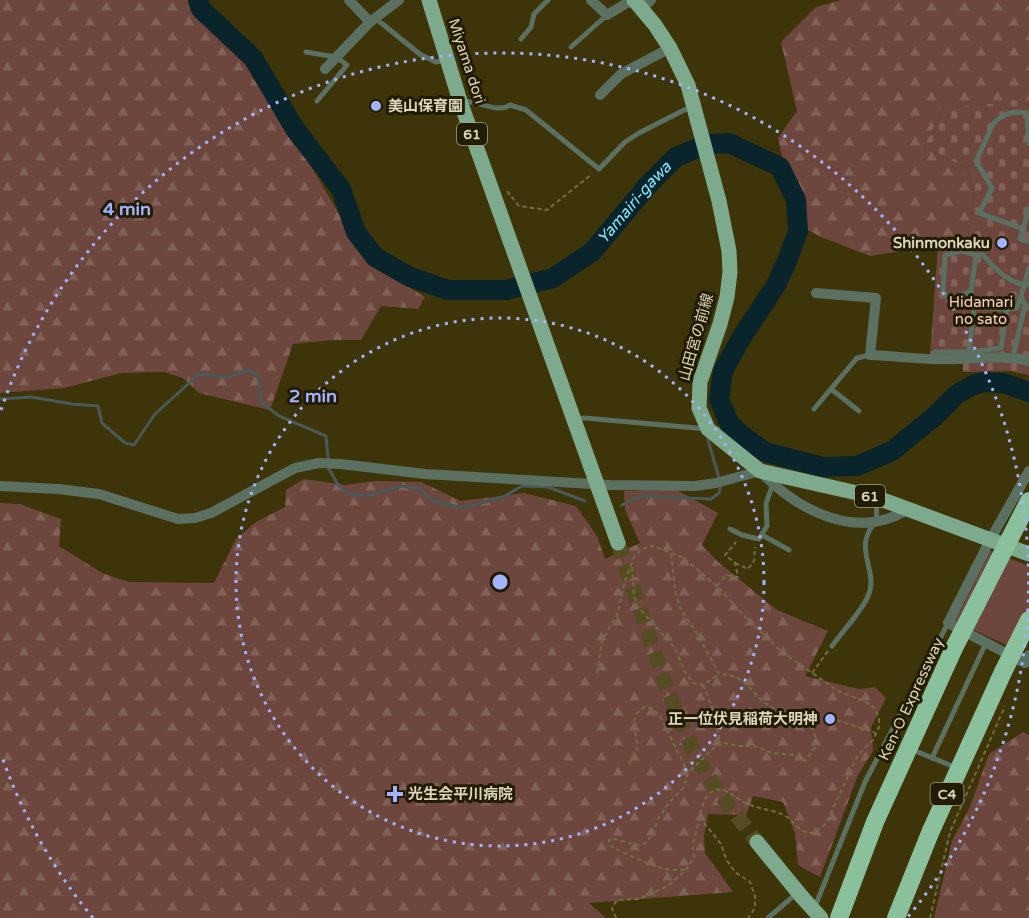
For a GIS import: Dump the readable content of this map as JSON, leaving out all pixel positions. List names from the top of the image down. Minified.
{"streets":{"highway":["Ken-O Expressway","C4"],"main road":["Miyama dori","61","山田宮の前線"]},"crossings":[["Miyama dori","61"],["61","山田宮の前線"]],"water":["Yamairi-gawa"],"parks":["Hidamari no sato"],"places":{"other":["美山保育園","Shinmonkaku","正一位伏見稲荷大明神"],"health":["光生会平川病院"]},"rings":["4 min","2 min"]}
